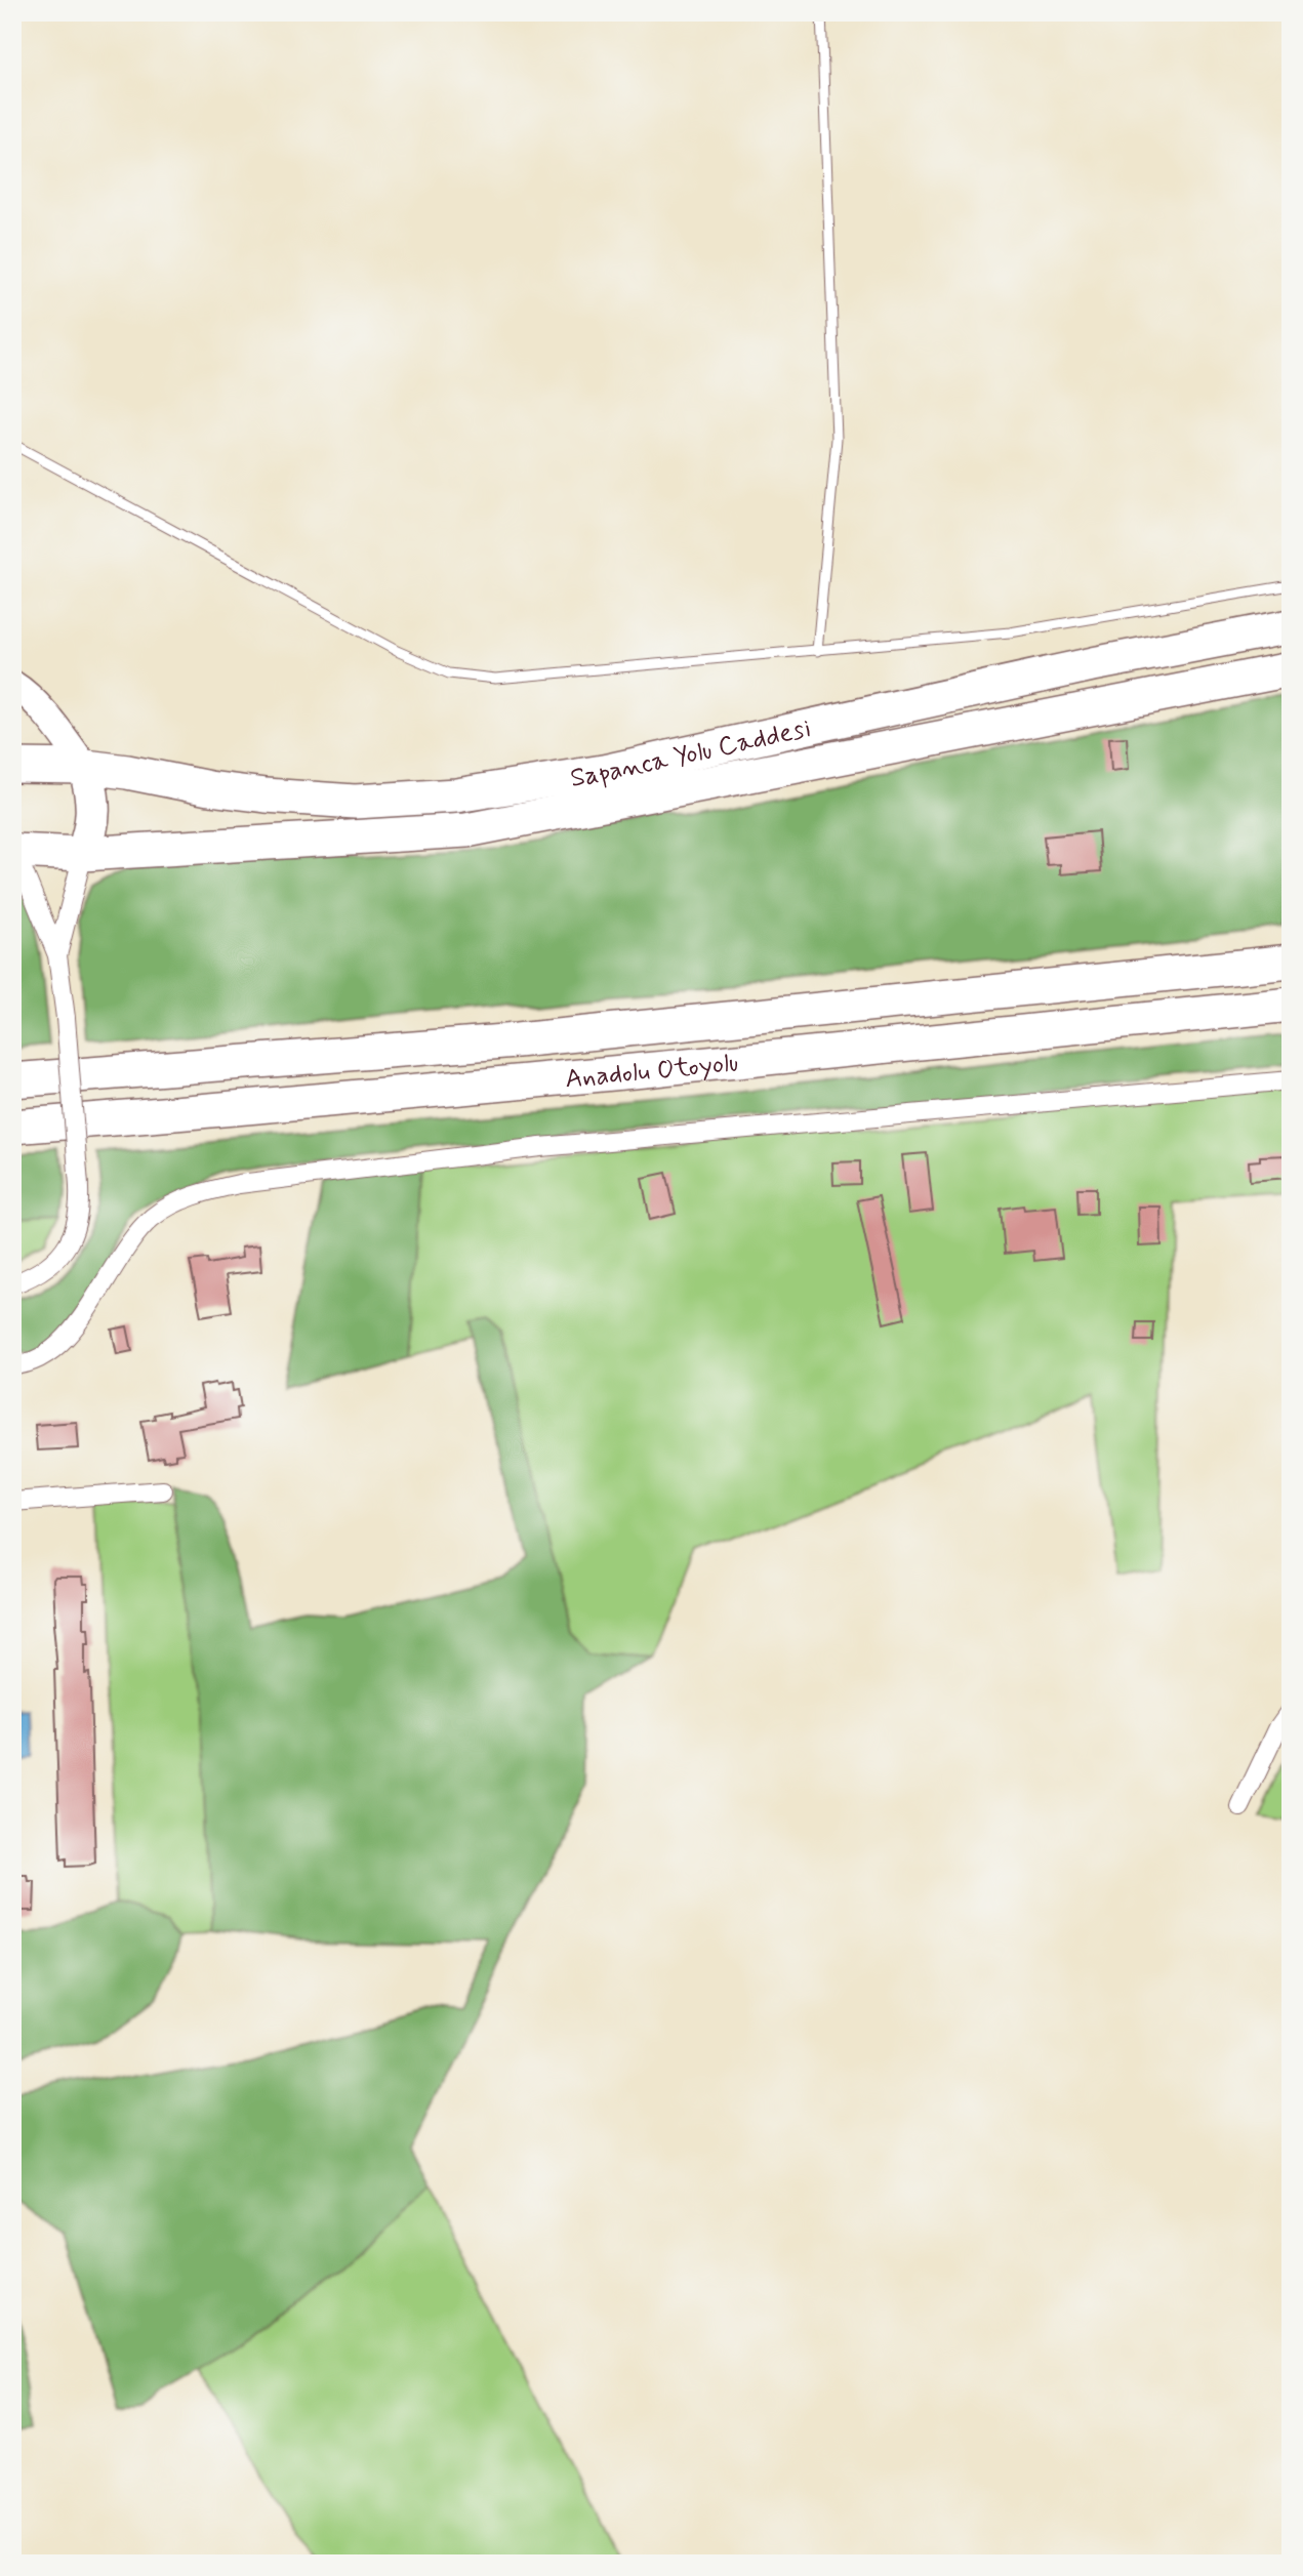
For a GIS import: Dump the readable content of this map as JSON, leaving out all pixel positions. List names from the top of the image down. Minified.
{"streets":{"highway":["Sapanca Yolu Caddesi","Anadolu Otoyolu"]}}
